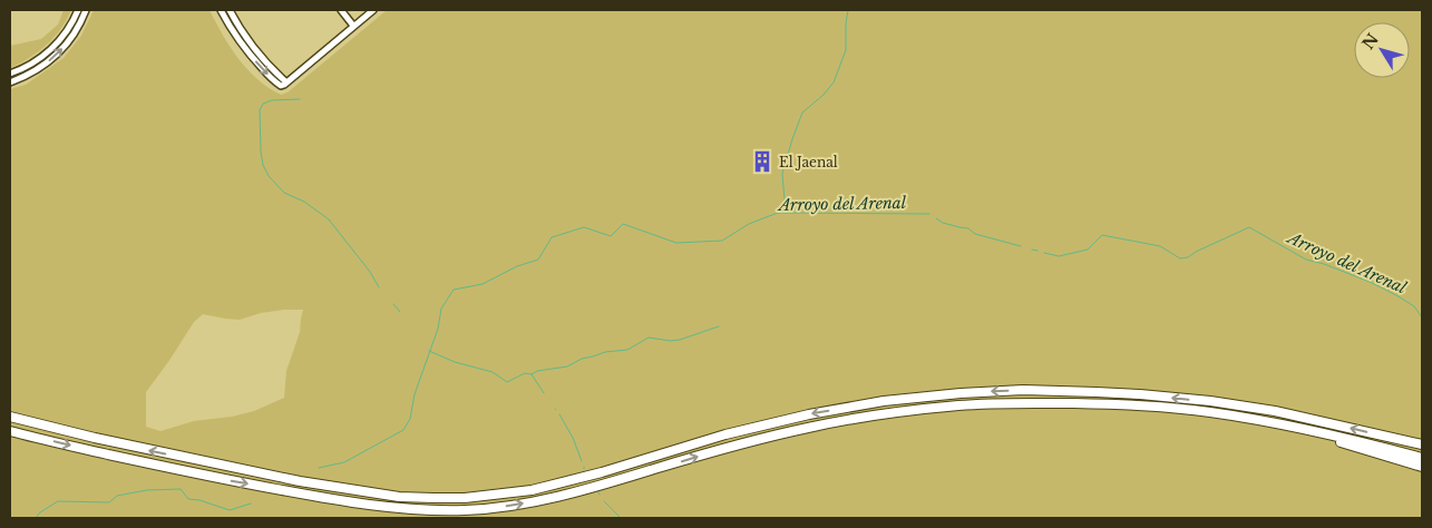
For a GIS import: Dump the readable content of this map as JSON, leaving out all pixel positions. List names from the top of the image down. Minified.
{"water":["Arroyo del Arenal"],"places":{"building":["El Jaenal"]},"north":"top left"}
